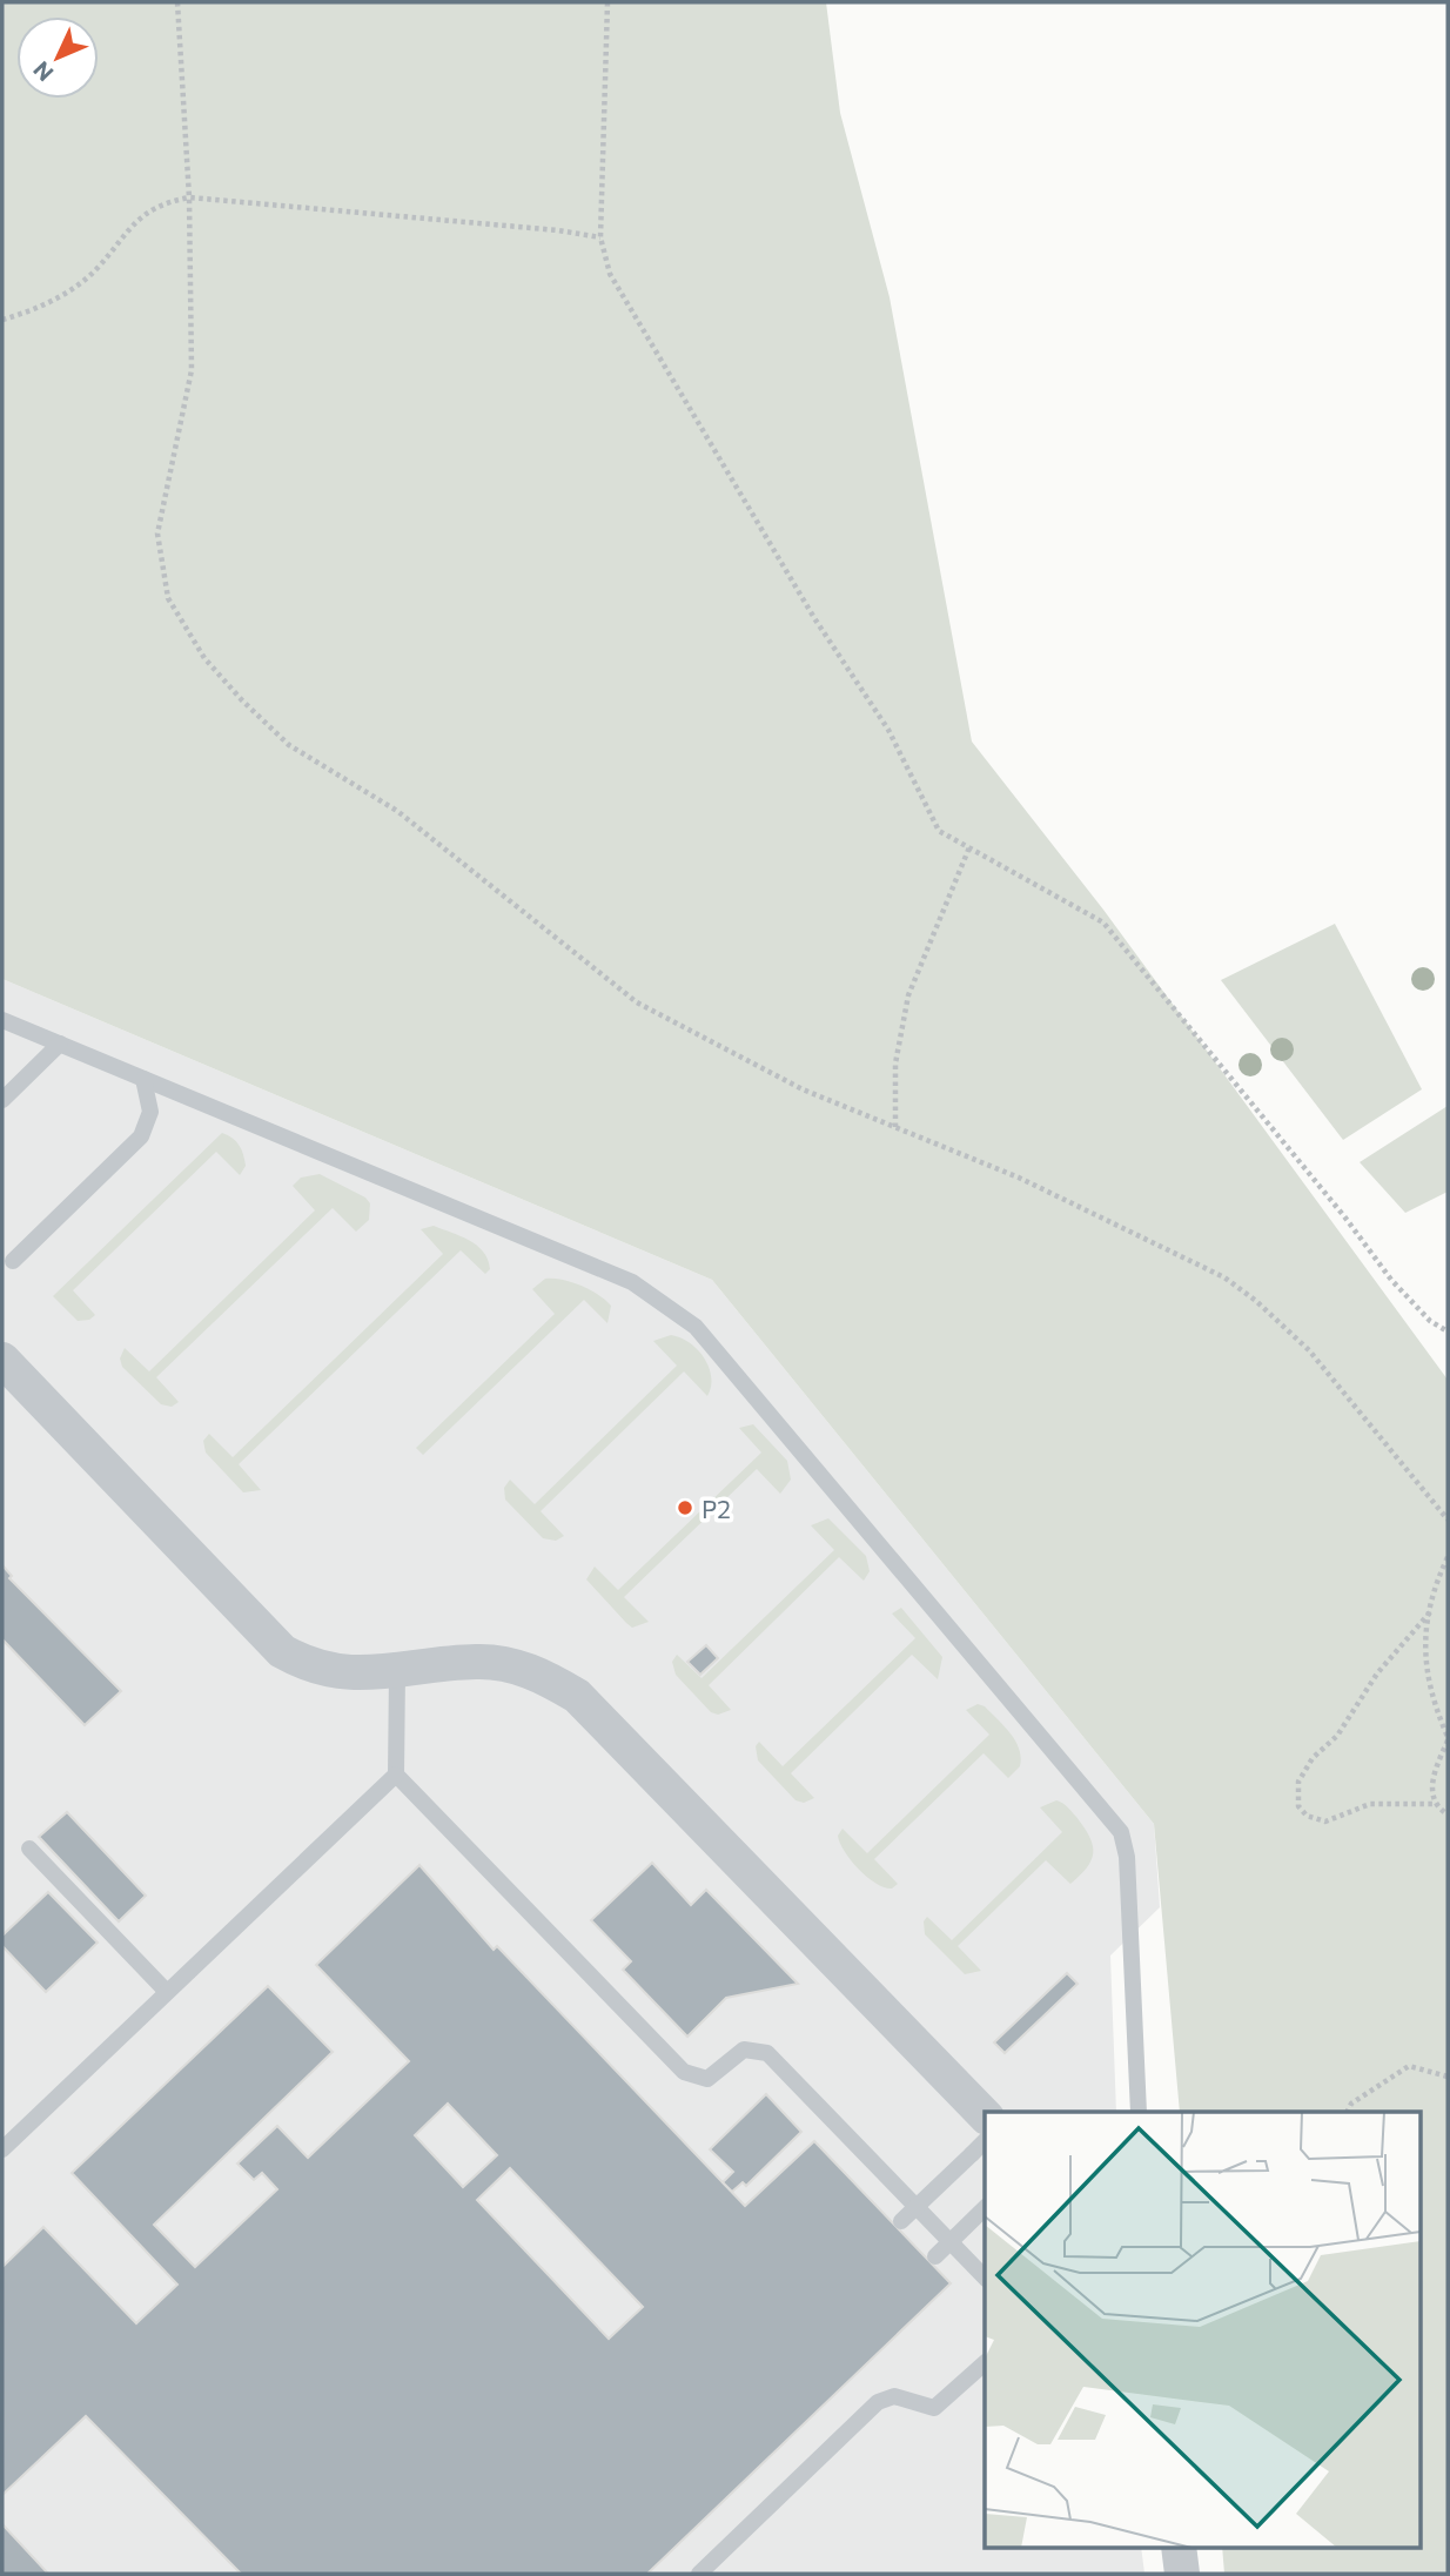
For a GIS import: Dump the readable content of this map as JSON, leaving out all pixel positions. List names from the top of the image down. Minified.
{"places":["P2"],"north":"bottom left"}
